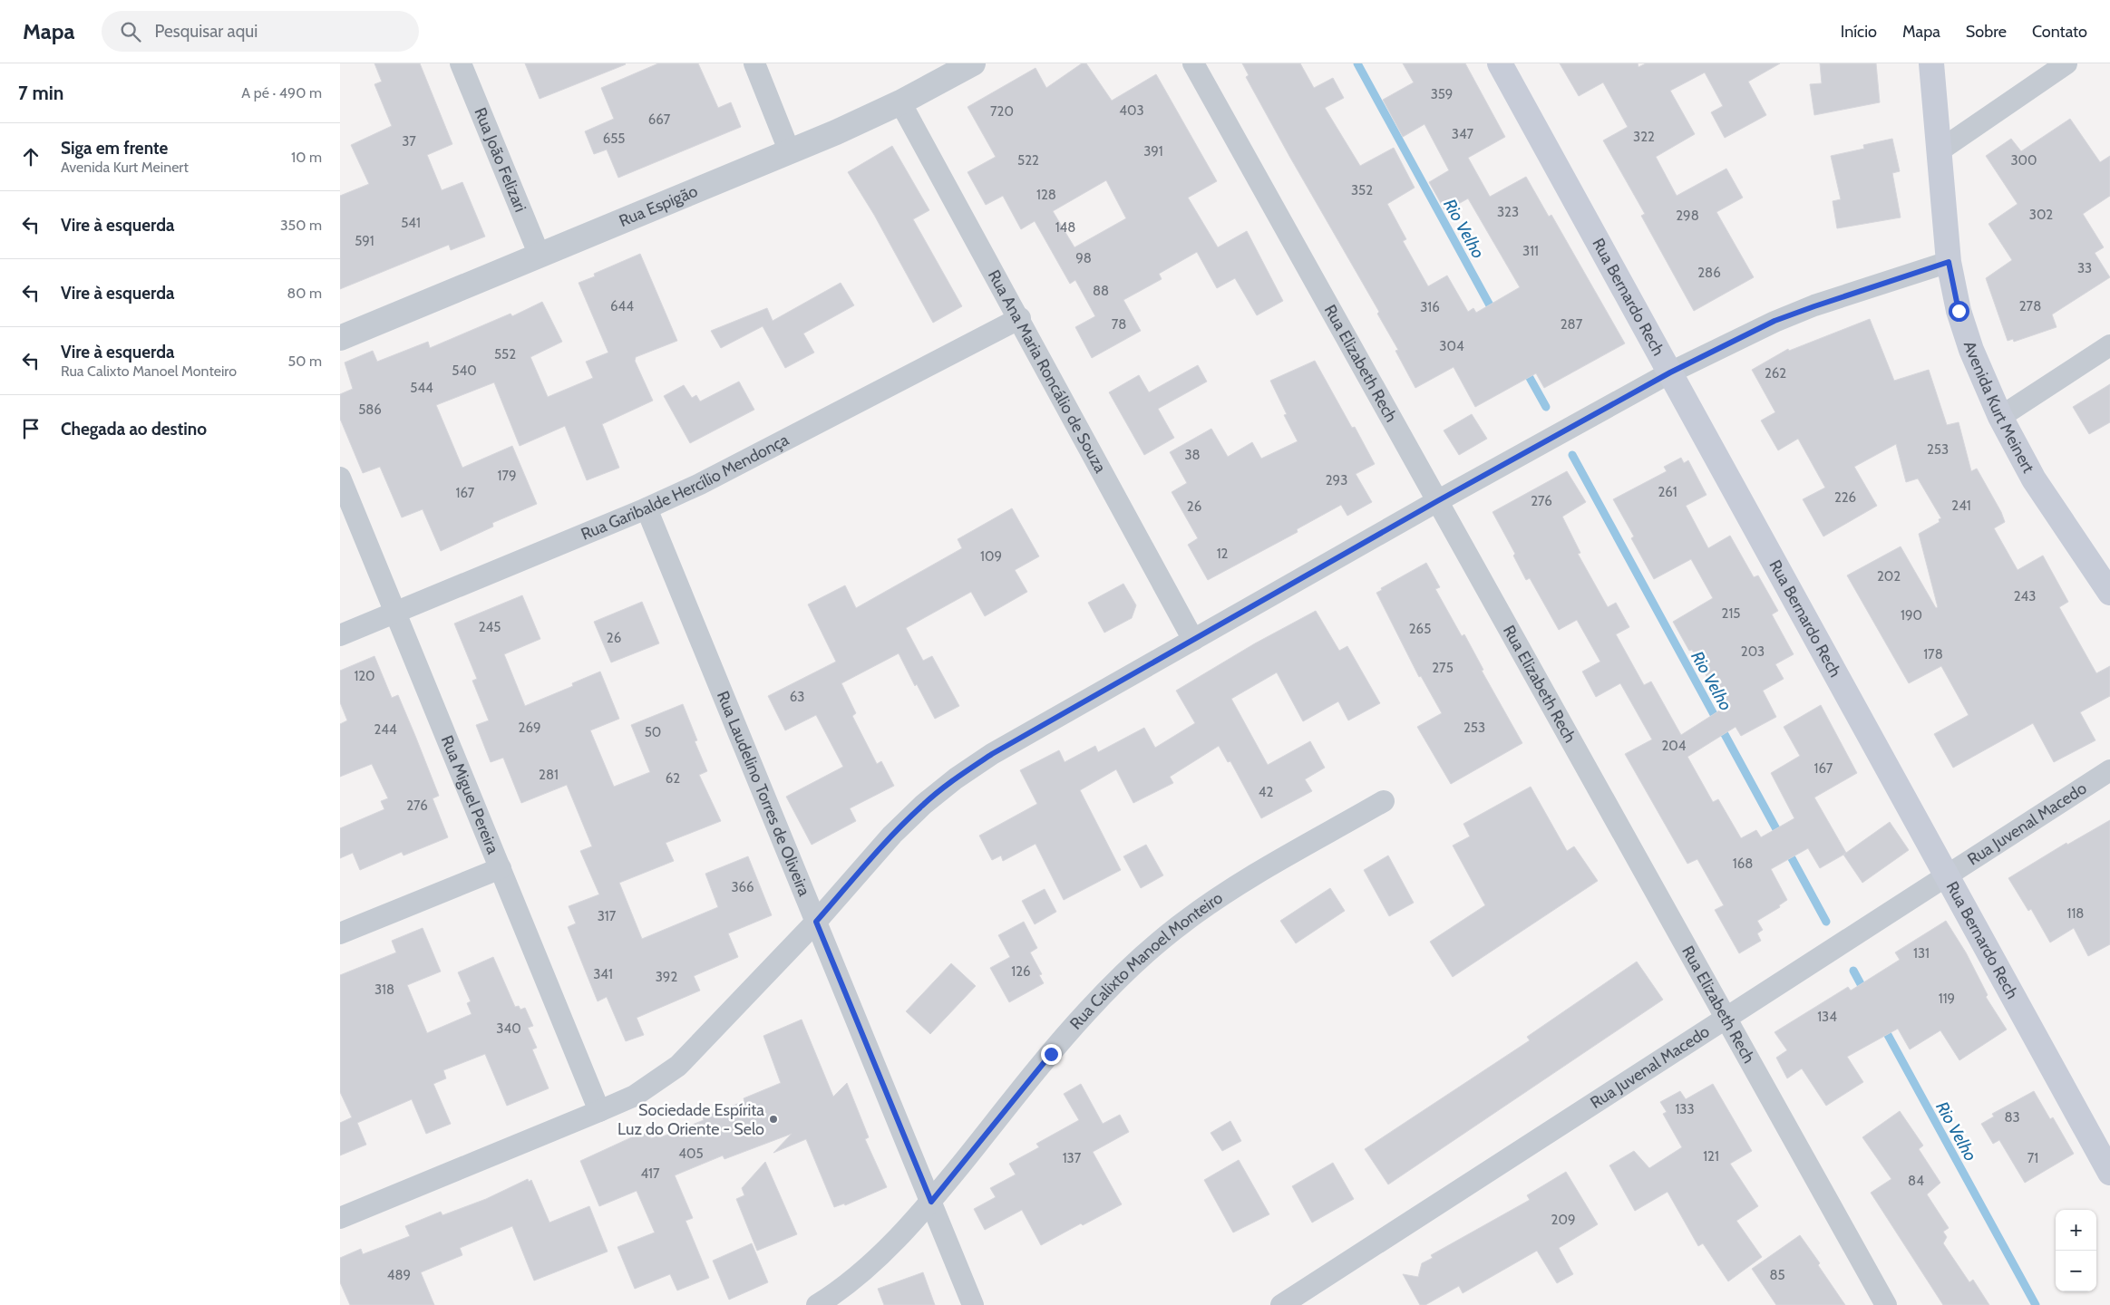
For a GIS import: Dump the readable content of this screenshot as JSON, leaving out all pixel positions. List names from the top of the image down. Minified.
{"streets":{"main road":["Rua Bernardo Rech","Avenida Kurt Meinert"],"street":["Rua João Felizari","Rua Espigão","Rua Elizabeth Rech","Rua Ana Maria Roncálio de Souza","Rua Garibalde Hercílio Mendonça","Rua Laudelino Torres de Oliveira","Rua Miguel Pereira","Rua Juvenal Macedo","Rua Calixto Manoel Monteiro"]},"crossings":[["Rua João Felizari","Rua Espigão"],["Rua Espigão","Rua Ana Maria Roncálio de Souza"],["Rua Bernardo Rech","Rua Juvenal Macedo"],["Rua Elizabeth Rech","Rua Juvenal Macedo"],["Rua Ana Maria Roncálio de Souza","Rua Garibalde Hercílio Mendonça"],["Rua Garibalde Hercílio Mendonça","Rua Laudelino Torres de Oliveira"],["Rua Garibalde Hercílio Mendonça","Rua Miguel Pereira"],["Rua Laudelino Torres de Oliveira","Rua Calixto Manoel Monteiro"]],"water":["Rio Velho"],"places":["Sociedade Espírita Luz do Oriente - Selo"],"house_numbers":["359","403","720","667","347","322","655","37","391","522","300","352","128","323","302","298","541","148","591","311","98","33","286","88","644","278","316","78","287","304","552","540","262","544","586","253","38","179","293","261","167","226","276","241","26","12","109","202","243","215","190","245","265","26","203","178","275","120","63","269","253","244","50","204","167","281","62","42","276","168","366","118","317","131","126","341","392","318","119","134","340","133","83","405","121","137","71","417","84","209","489","85"],"page":{"header":"Mapa","search":"Pesquisar aqui","nav":["Início","Mapa","Sobre","Contato"],"heading":["7 min","A pé · 490 m"],"list":[["Siga em frente","Avenida Kurt Meinert","10 m"],["Vire à esquerda","350 m"],["Vire à esquerda","80 m"],["Vire à esquerda","Rua Calixto Manoel Monteiro","50 m"],"Chegada ao destino"],"map_buttons":["+","−"]}}
